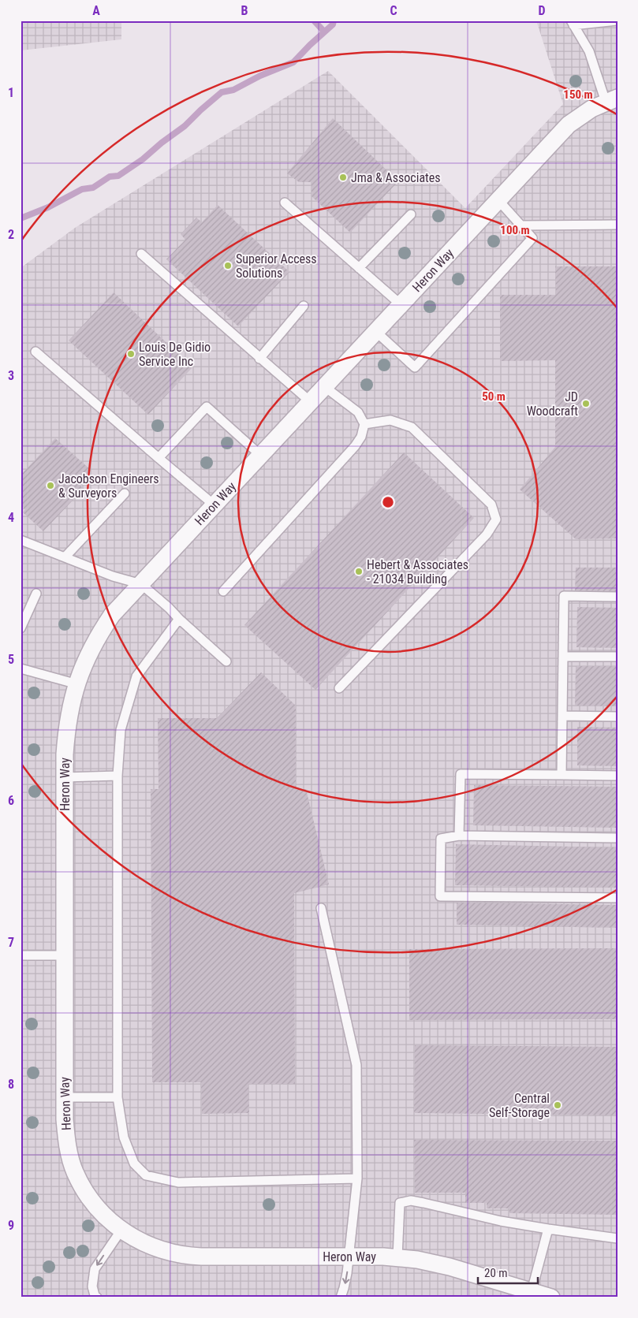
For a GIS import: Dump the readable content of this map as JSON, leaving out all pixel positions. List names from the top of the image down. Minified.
{"streets":{"street":["Heron Way"]},"places":["Jma & Associates","Superior Access Solutions","Louis De Gidio Service Inc","JD Woodcraft","Jacobson Engineers & Surveyors","Hebert & Associates - 21034 Building","Central Self-Storage"],"scale_bar":"20 m","grid":{"columns":["A","B","C","D"],"rows":["1","2","3","4","5","6","7","8","9"]},"rings":["150 m","100 m","50 m"]}
